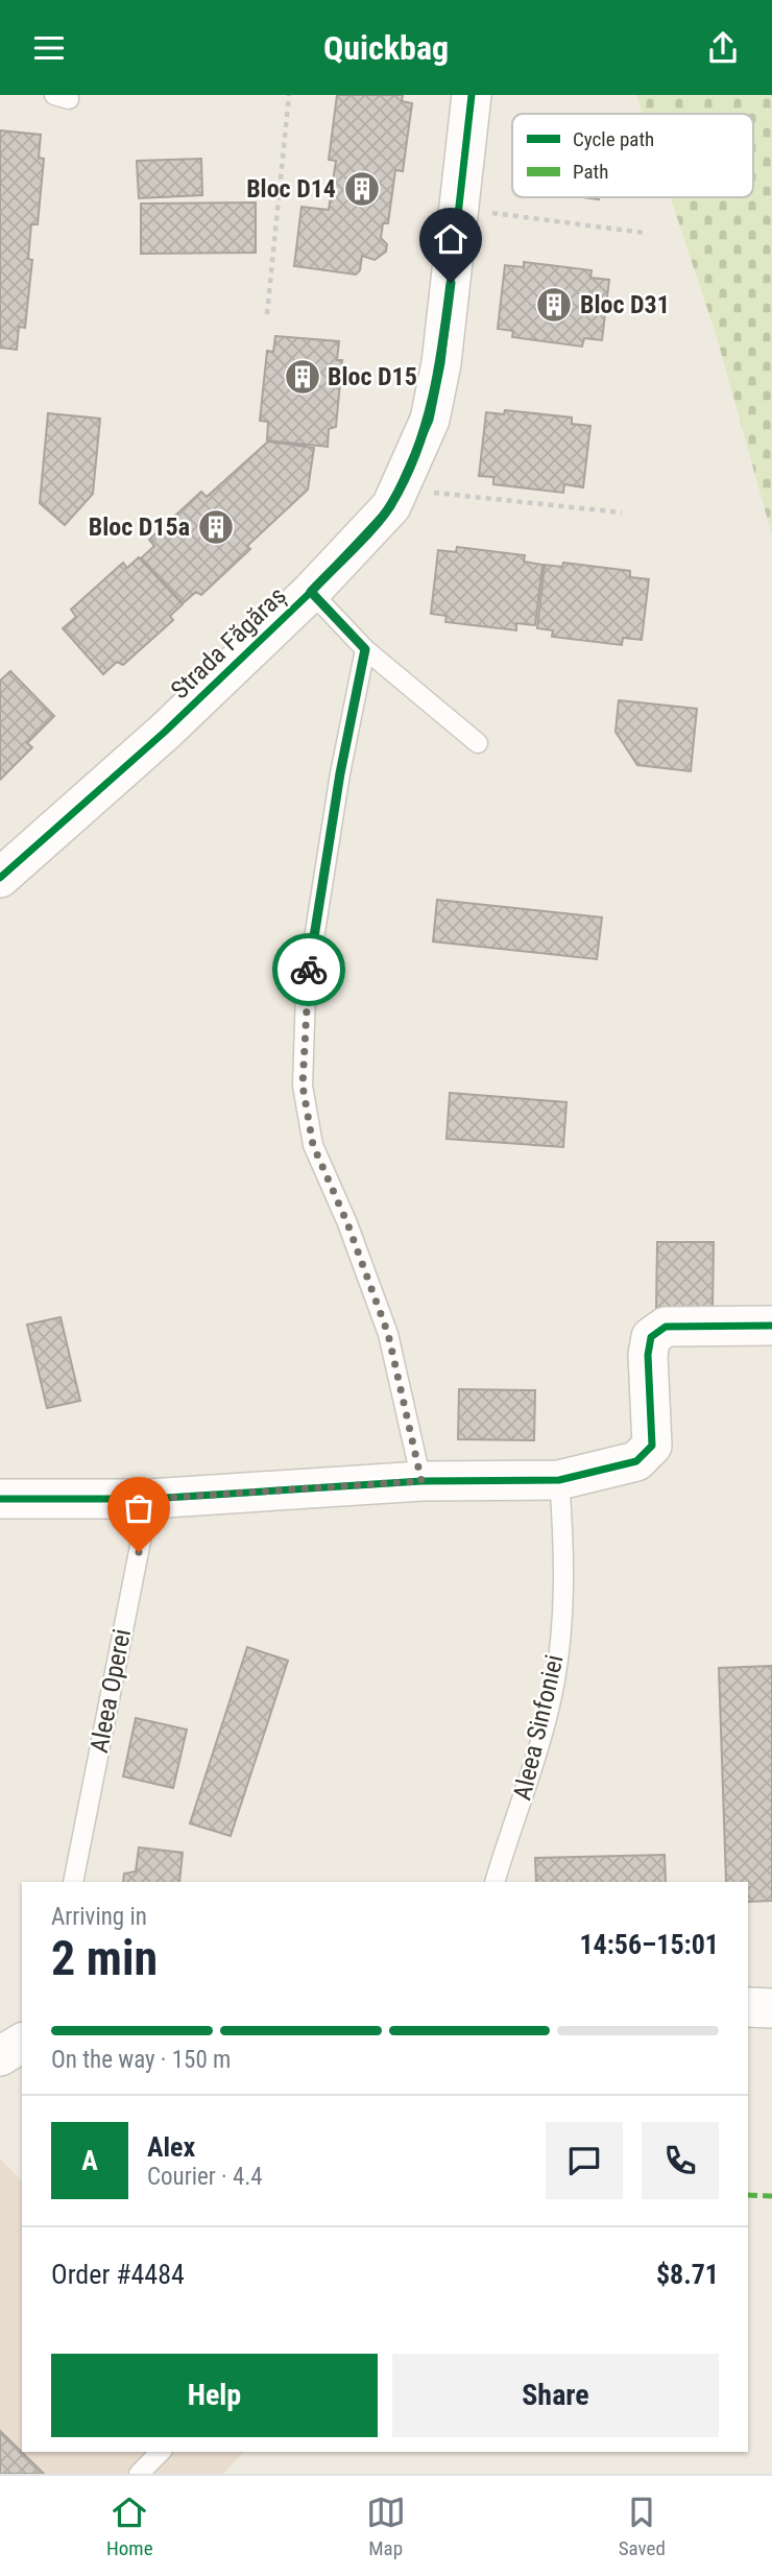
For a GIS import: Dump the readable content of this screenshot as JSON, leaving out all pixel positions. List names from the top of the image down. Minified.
{"streets":{"street":["Strada Făgăraș"],"lane":["Aleea Operei","Aleea Sinfoniei"]},"places":{"building":["Bloc D14","Bloc D31","Bloc D15","Bloc D15a"]},"legend":["Cycle path","Path"],"page":{"header":"Quickbag","heading":["2 min","Arriving in","14:56–15:01"],"panel":["Alex","Courier · 4.4","Order #4484","$8.71"],"bar":"On the way · 150 m","round":"A","buttons":["Help","Share"],"tabs":["Home","Map","Saved"]}}
